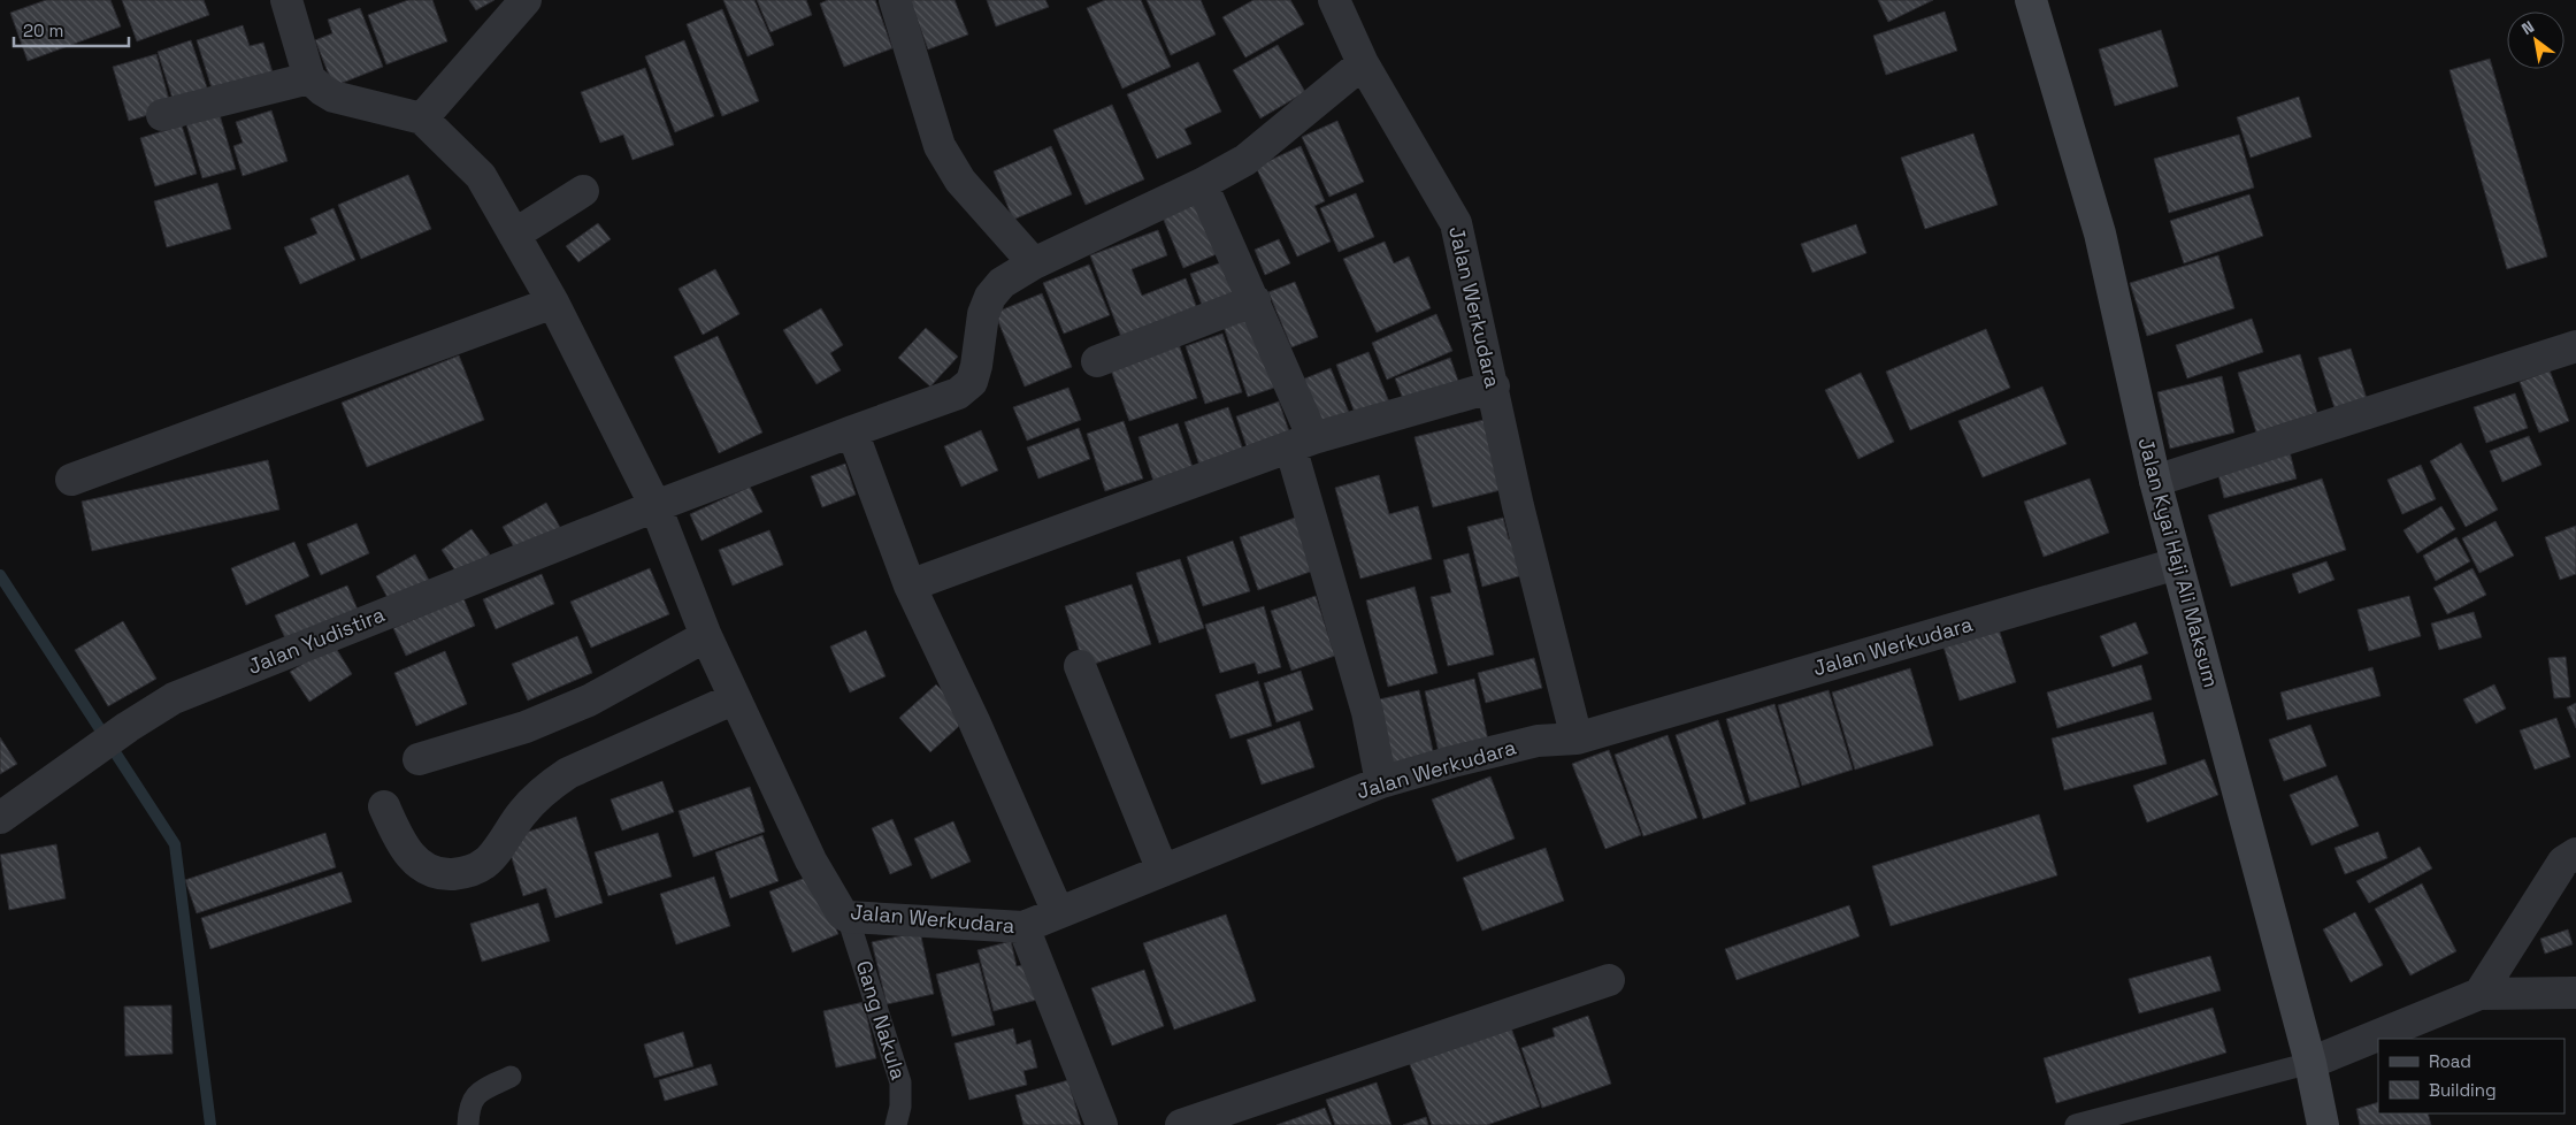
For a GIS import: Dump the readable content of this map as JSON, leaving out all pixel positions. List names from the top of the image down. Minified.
{"streets":{"street":["Jalan Werkudara","Jalan Kyai Haji Ali Maksum","Jalan Yudistira"],"lane":["Gang Nakula"]},"crossings":[["Jalan Werkudara","Jalan Kyai Haji Ali Maksum"],["Jalan Werkudara","Jalan Yudistira"],["Jalan Werkudara","Gang Nakula"]],"legend":["Road","Building"],"scale_bar":"20 m","north":"top left"}
